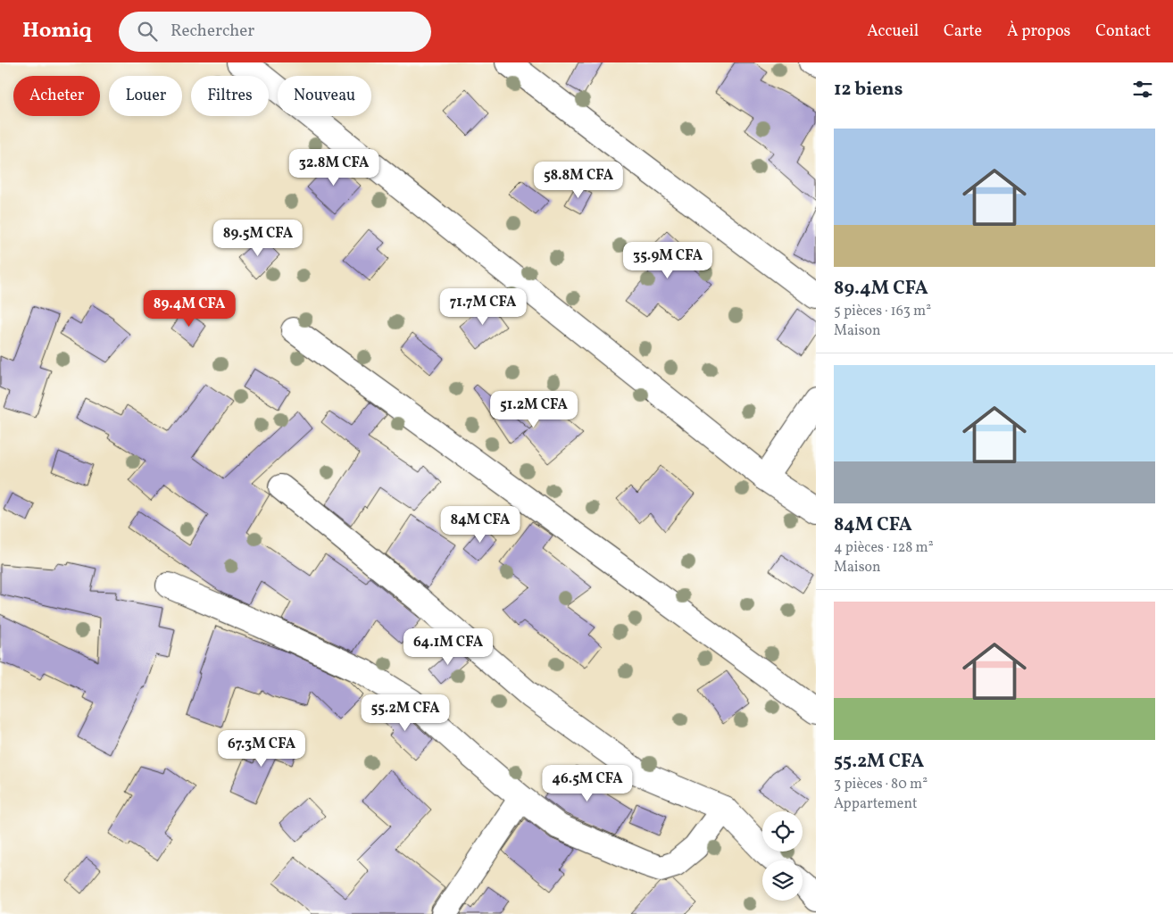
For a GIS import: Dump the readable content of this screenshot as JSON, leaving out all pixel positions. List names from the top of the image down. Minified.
{"page":{"header":"Homiq","search":"Rechercher","nav":["Accueil","Carte","À propos","Contact"],"heading":"12 biens","chip":["Acheter","Louer","Filtres","Nouveau"],"list":[{"name":"89.4M CFA","note":"5 pièces · 163 m² · Maison"},{"name":"84M CFA","note":"4 pièces · 128 m² · Maison"},{"name":"55.2M CFA","note":"3 pièces · 80 m² · Appartement"}],"price":["32.8M CFA","58.8M CFA","89.5M CFA","35.9M CFA","71.7M CFA","89.4M CFA","51.2M CFA","84M CFA","64.1M CFA","55.2M CFA","67.3M CFA","46.5M CFA"]}}
